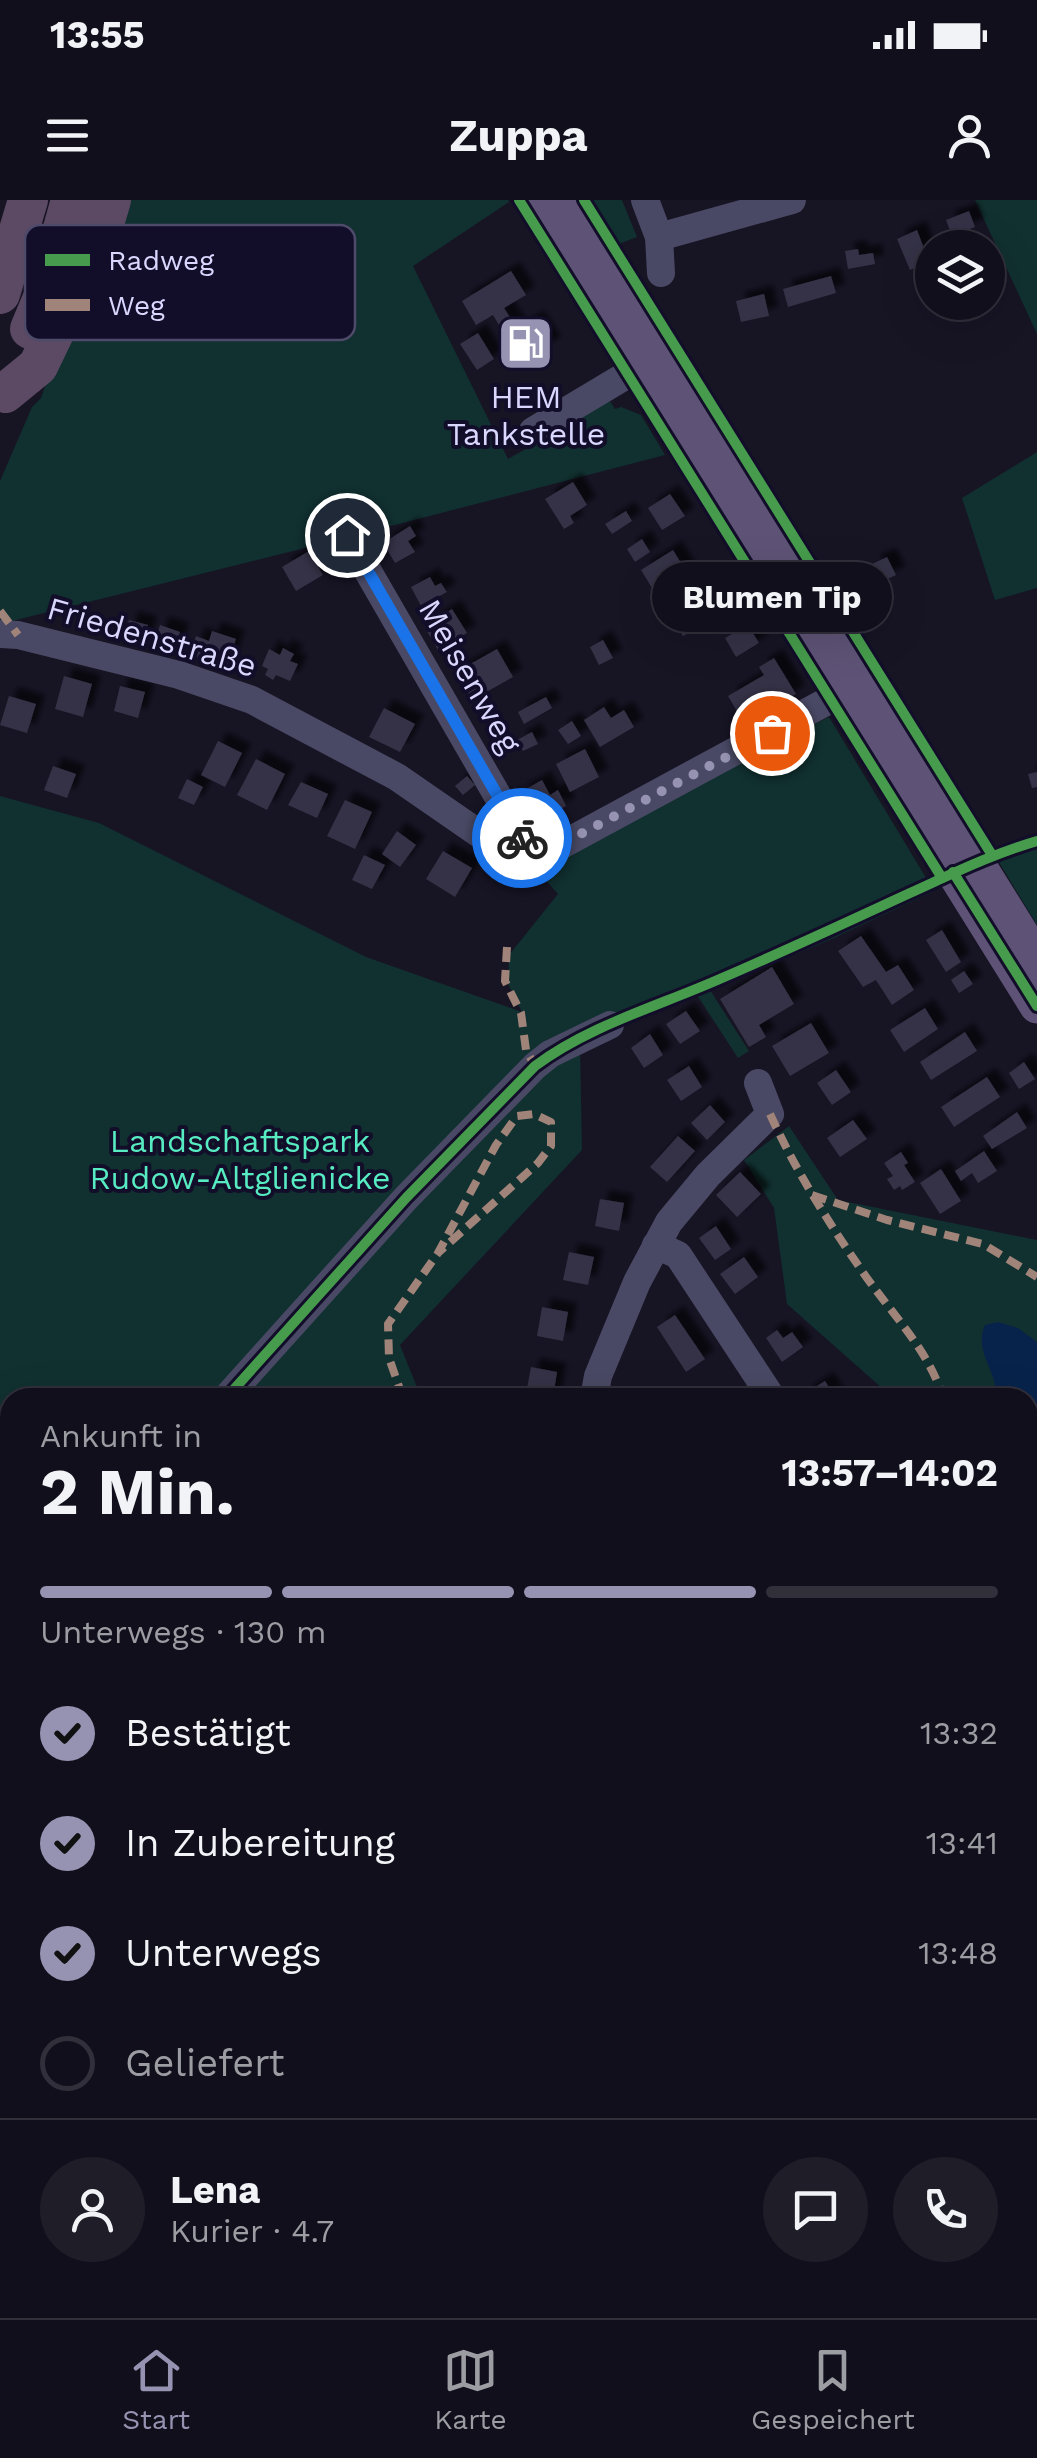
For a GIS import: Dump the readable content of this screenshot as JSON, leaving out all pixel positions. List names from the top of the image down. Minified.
{"streets":{"street":["Friedenstraße","Meisenweg"]},"crossings":[["Friedenstraße","Meisenweg"]],"parks":["Landschaftspark Rudow-Altglienicke"],"places":{"fuel station":["HEM Tankstelle"],"other":["Blumen Tip"]},"legend":["Radweg","Weg"],"page":{"status":"13:55","header":"Zuppa","bubble":"Blumen Tip","heading":["2 Min.","Ankunft in","13:57–14:02"],"panel":["Lena","Kurier · 4.7"],"bar":"Unterwegs · 130 m","list":[["Bestätigt","13:32"],["In Zubereitung","13:41"],["Unterwegs","13:48"],"Geliefert"],"tabs":["Start","Karte","Gespeichert"]}}
